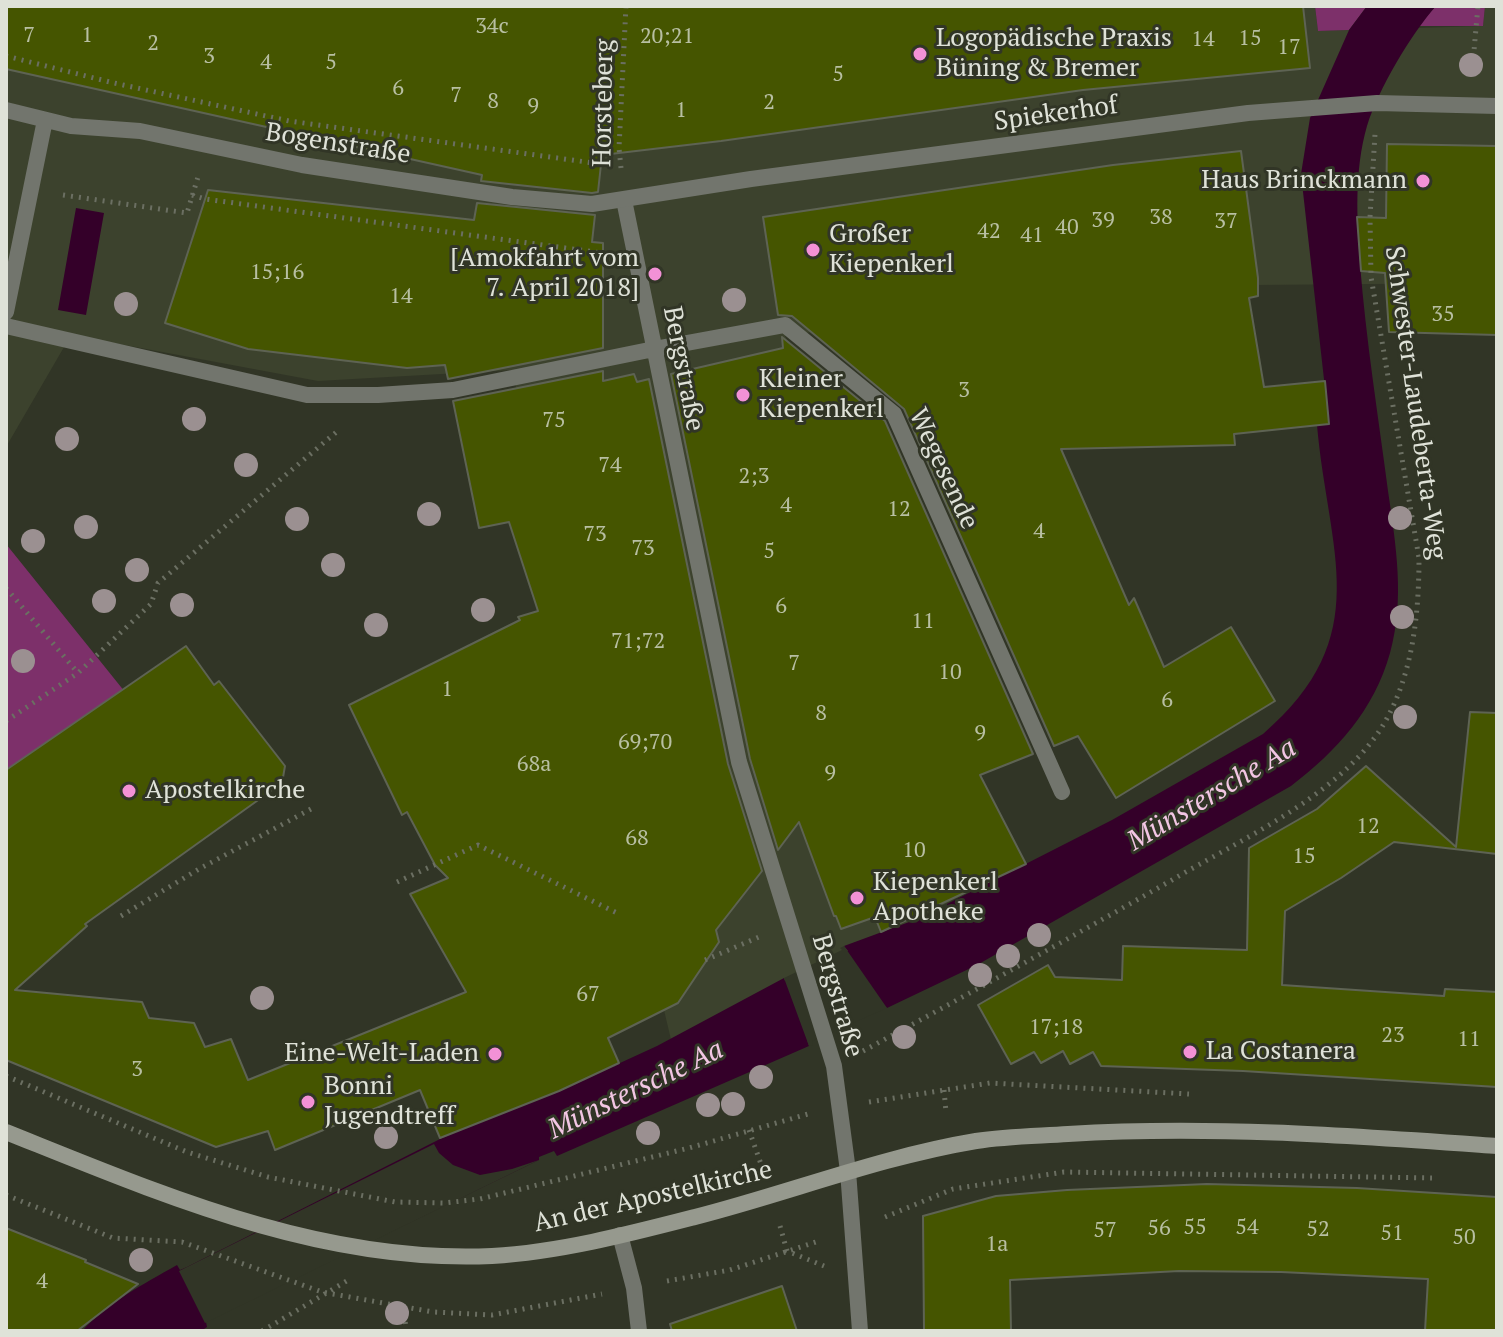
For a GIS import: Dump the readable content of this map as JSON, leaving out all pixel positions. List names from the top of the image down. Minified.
{"streets":{"main road":["An der Apostelkirche"],"street":["Spiekerhof","Bogenstraße","Bergstraße","Wegesende"],"path":["Horsteberg","Schwester-Laudeberta-Weg"]},"crossings":[["Horsteberg","Spiekerhof"],["Horsteberg","Bogenstraße"],["Horsteberg","Bergstraße"],["Spiekerhof","Bogenstraße"],["Spiekerhof","Bergstraße"],["Spiekerhof","Schwester-Laudeberta-Weg"],["Bogenstraße","Bergstraße"],["Bergstraße","Schwester-Laudeberta-Weg"],["Bergstraße","Wegesende"],["Bergstraße","An der Apostelkirche"]],"water":["Münstersche Aa"],"places":["Logopädische Praxis Büning & Bremer","Haus Brinckmann","Großer Kiepenkerl","[Amokfahrt vom 7. April 2018]","Kleiner Kiepenkerl","Apostelkirche","Kiepenkerl Apotheke","La Costanera","Eine-Welt-Laden","Bonni Jugendtreff"],"house_numbers":["34c","7","1","20;21","15","14","2","17","3","4","5","5","6","7","8","2","9","1","38","39","37","40","42","41","15;16","14","35","3","75","74","2;3","4","12","4","73","73","5","6","11","71;72","7","10","1","6","8","9","69;70","68a","9","12","68","10","15","67","17;18","23","11","3","55","54","56","52","57","51","50","1a","4"]}
